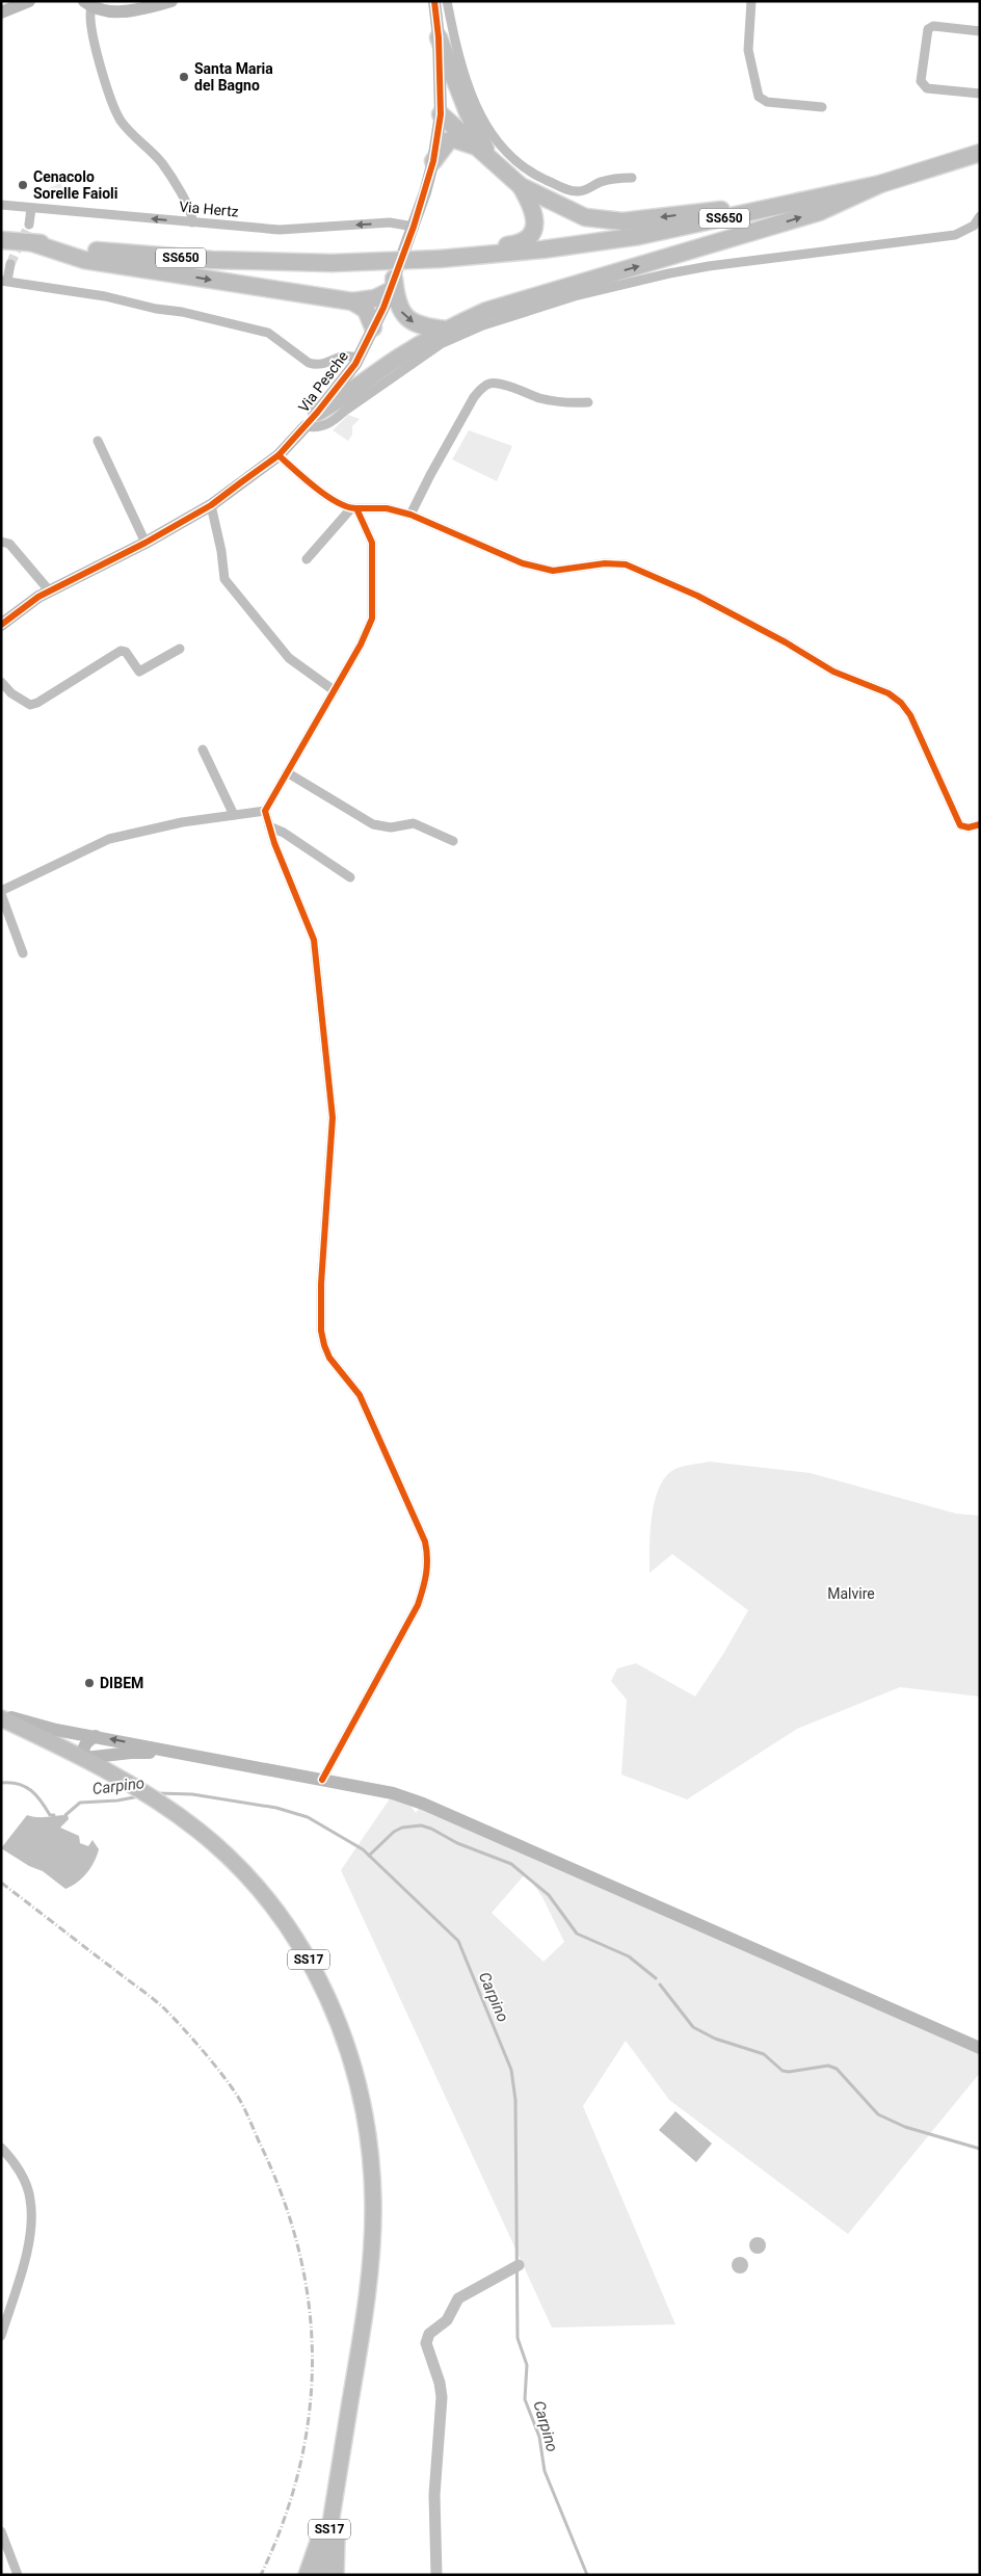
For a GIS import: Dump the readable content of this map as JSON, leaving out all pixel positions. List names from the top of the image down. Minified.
{"streets":{"highway":["SS650"],"main road":["Via Pesche","SS17"],"street":["Via Hertz"]},"crossings":[["Via Hertz","Via Pesche"]],"one_way":["Via Hertz"],"water":["Carpino"],"parks":["Malvire"],"places":["Santa Maria del Bagno","Cenacolo Sorelle Faioli","DIBEM"]}
